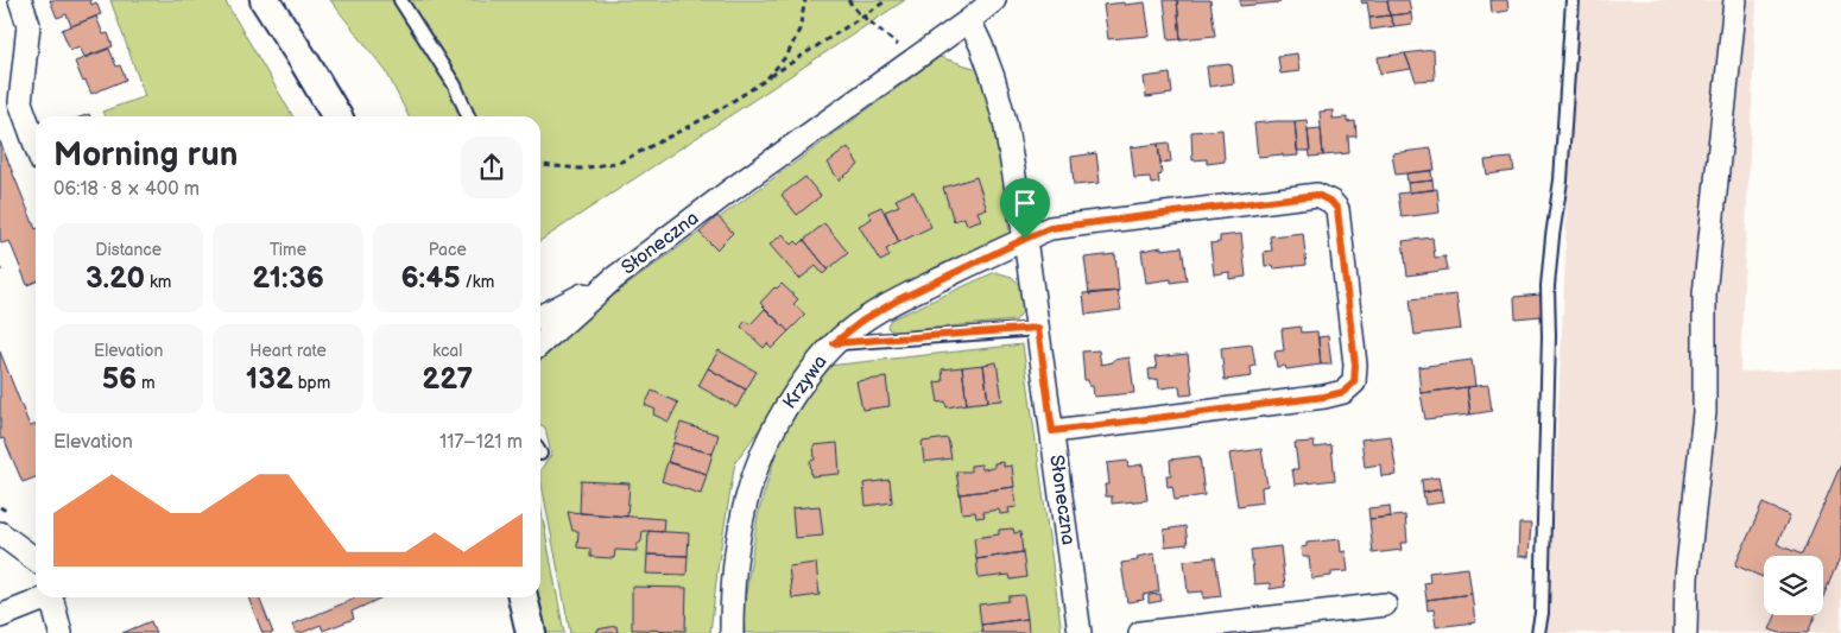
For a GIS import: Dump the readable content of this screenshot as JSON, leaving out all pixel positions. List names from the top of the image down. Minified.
{"streets":{"street":["Słoneczna","Krzywa"]},"crossings":[["Słoneczna","Krzywa"]],"page":{"heading":["Morning run","06:18 · 8 × 400 m"],"stats":[["Distance","3.20 km"],["Time","21:36"],["Pace","6:45 /km"],["Elevation","56 m"],["Heart rate","132 bpm"],["kcal","227"]],"chart":["Elevation","117–121 m"]}}
